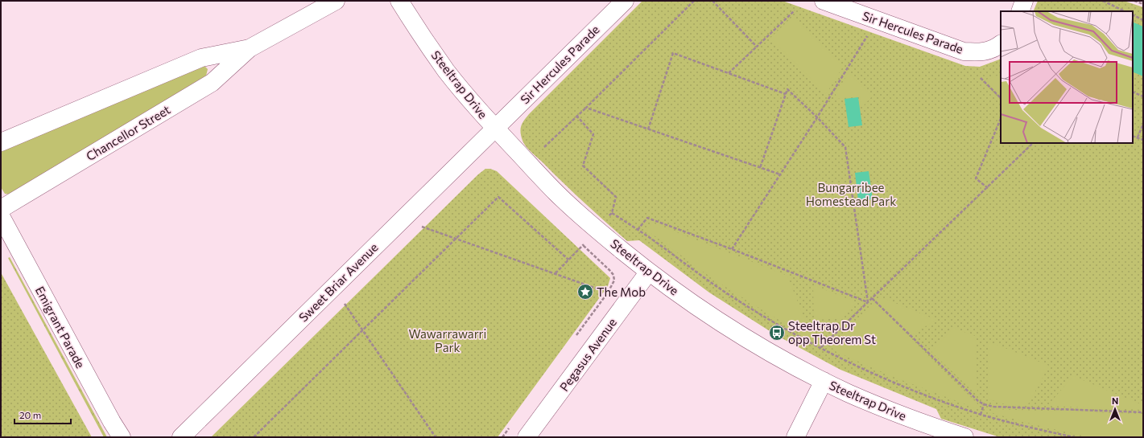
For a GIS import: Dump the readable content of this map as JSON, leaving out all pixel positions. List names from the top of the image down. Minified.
{"streets":{"street":["Sir Hercules Parade","Steeltrap Drive","Chancellor Street","Sweet Briar Avenue","Emigrant Parade","Pegasus Avenue"]},"crossings":[["Sir Hercules Parade","Steeltrap Drive"],["Sir Hercules Parade","Sweet Briar Avenue"],["Steeltrap Drive","Sweet Briar Avenue"],["Steeltrap Drive","Pegasus Avenue"]],"parks":["Bungarribee Homestead Park","Wawarrawarri Park"],"places":{"place":["The Mob"],"bus stop":["Steeltrap Dr opp Theorem St"]},"scale_bar":"20 m","north":"top"}
